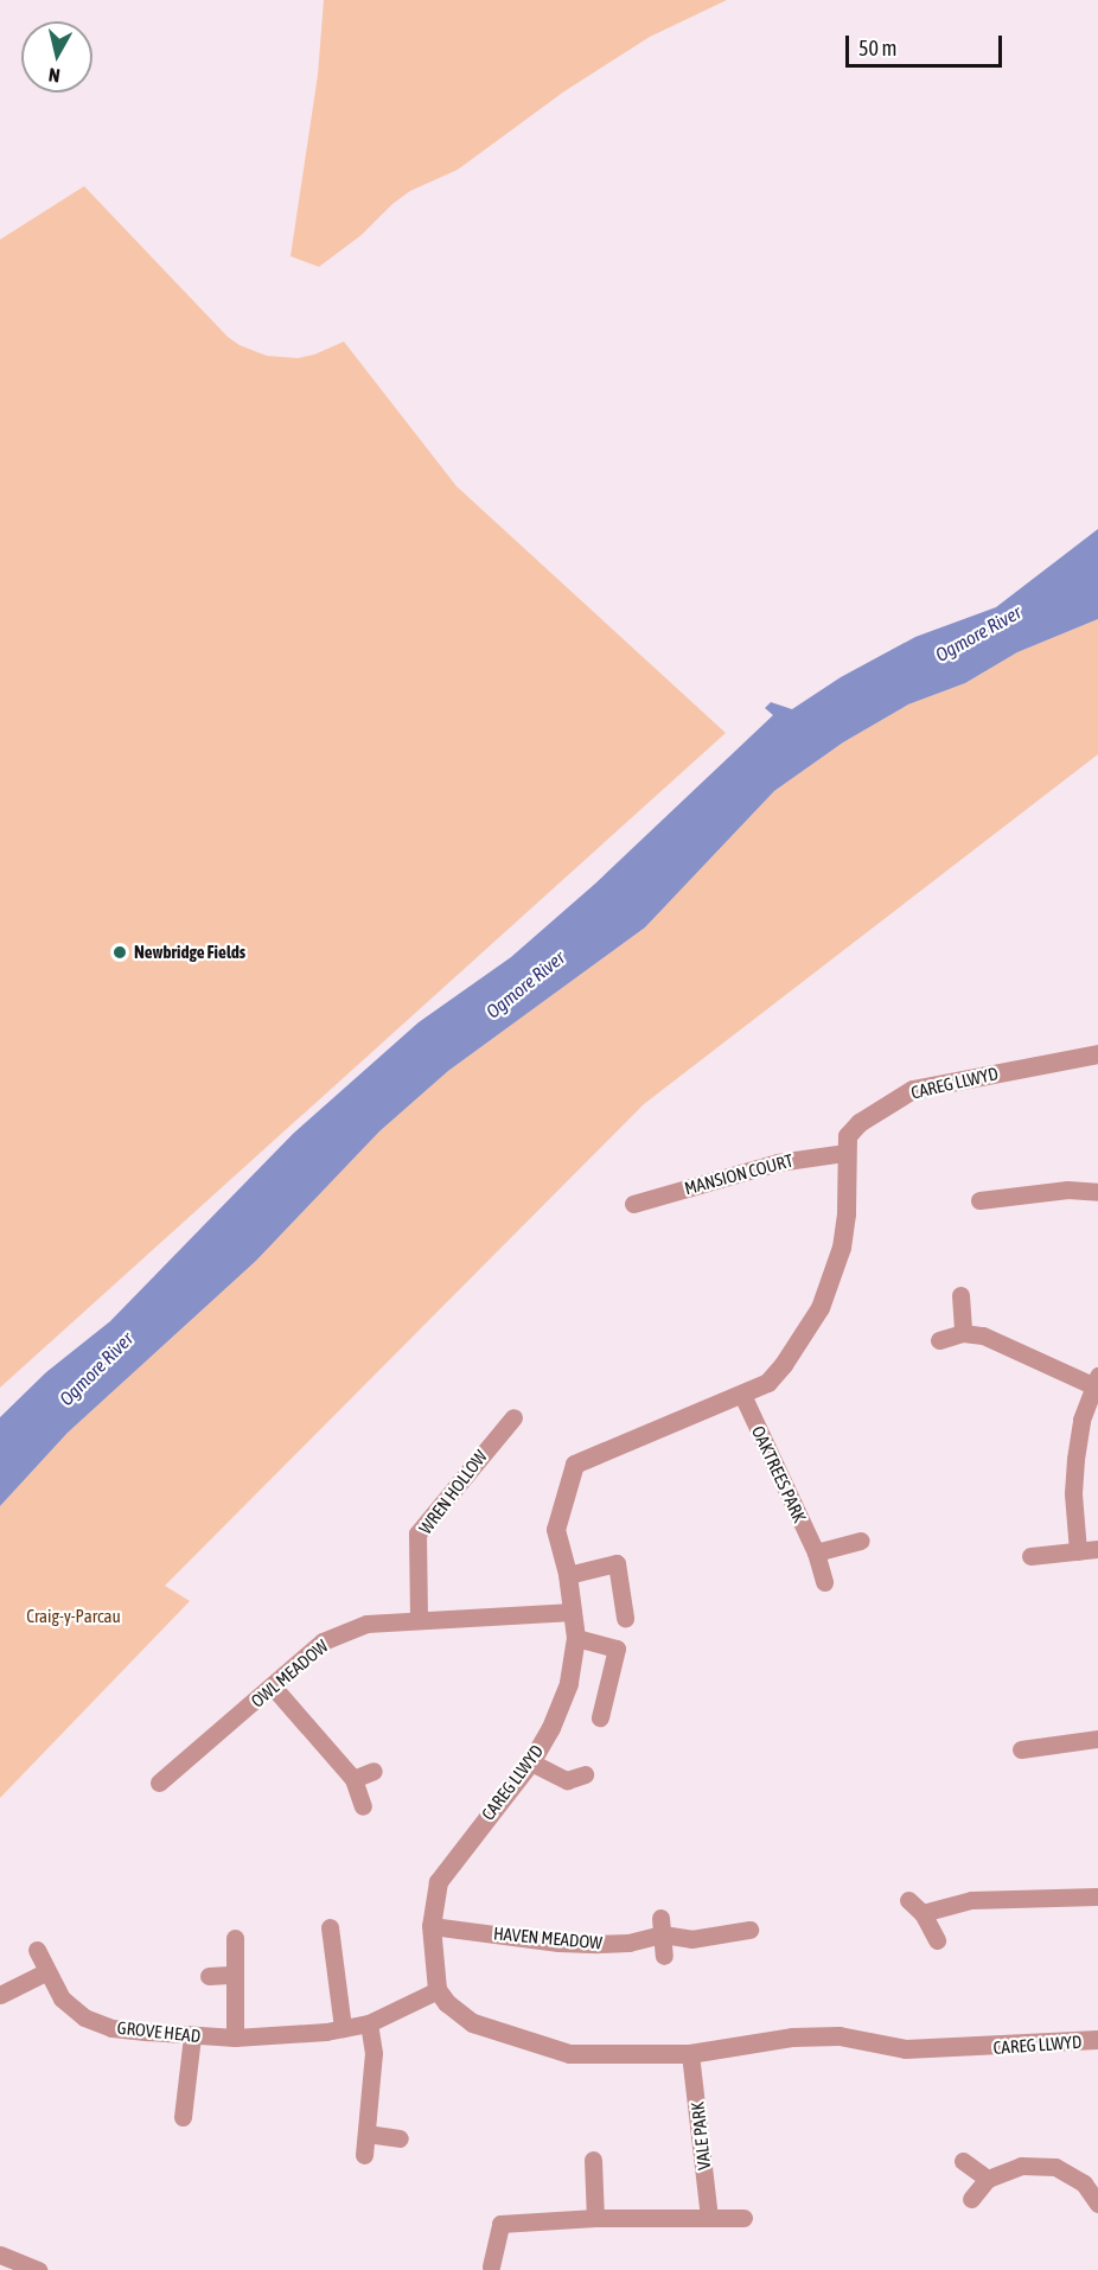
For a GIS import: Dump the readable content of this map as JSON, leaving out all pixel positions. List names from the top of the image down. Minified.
{"streets":{"street":["CAREG LLWYD","MANSION COURT","OAKTREES PARK","WREN HOLLOW","OWL MEADOW","HAVEN MEADOW","GROVE HEAD","VALE PARK"]},"crossings":[["CAREG LLWYD","MANSION COURT"],["CAREG LLWYD","OAKTREES PARK"],["CAREG LLWYD","OWL MEADOW"],["CAREG LLWYD","HAVEN MEADOW"],["CAREG LLWYD","GROVE HEAD"],["CAREG LLWYD","VALE PARK"],["WREN HOLLOW","OWL MEADOW"]],"water":["Ogmore River"],"parks":["Craig-y-Parcau"],"places":["Newbridge Fields"],"scale_bar":"50 m","north":"bottom"}
